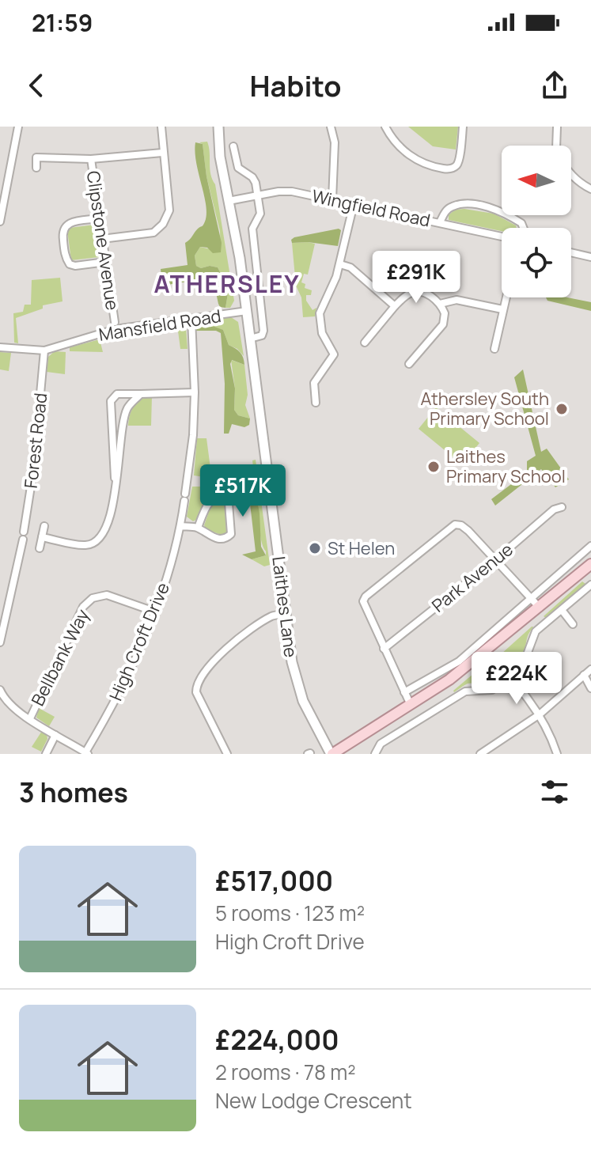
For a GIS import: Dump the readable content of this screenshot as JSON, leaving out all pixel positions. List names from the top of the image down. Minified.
{"streets":{"main road":["Laithes Lane"],"street":["Wingfield Road","Clipstone Avenue","Mansfield Road","Forest Road","Park Avenue","High Croft Drive","Bellbank Way"]},"crossings":[["Wingfield Road","Laithes Lane"],["Mansfield Road","Forest Road"],["Mansfield Road","Laithes Lane"],["Mansfield Road","High Croft Drive"],["High Croft Drive","Bellbank Way"]],"districts":["ATHERSLEY"],"places":["Athersley South Primary School","Laithes Primary School","St Helen"],"north":"left","page":{"status":"21:59","header":"Habito","price":["£291K","£517K","£224K"],"heading":"3 homes","list":[{"name":"£517,000","note":"5 rooms · 123 m² · High Croft Drive"},{"name":"£224,000","note":"2 rooms · 78 m² · New Lodge Crescent"}]}}
